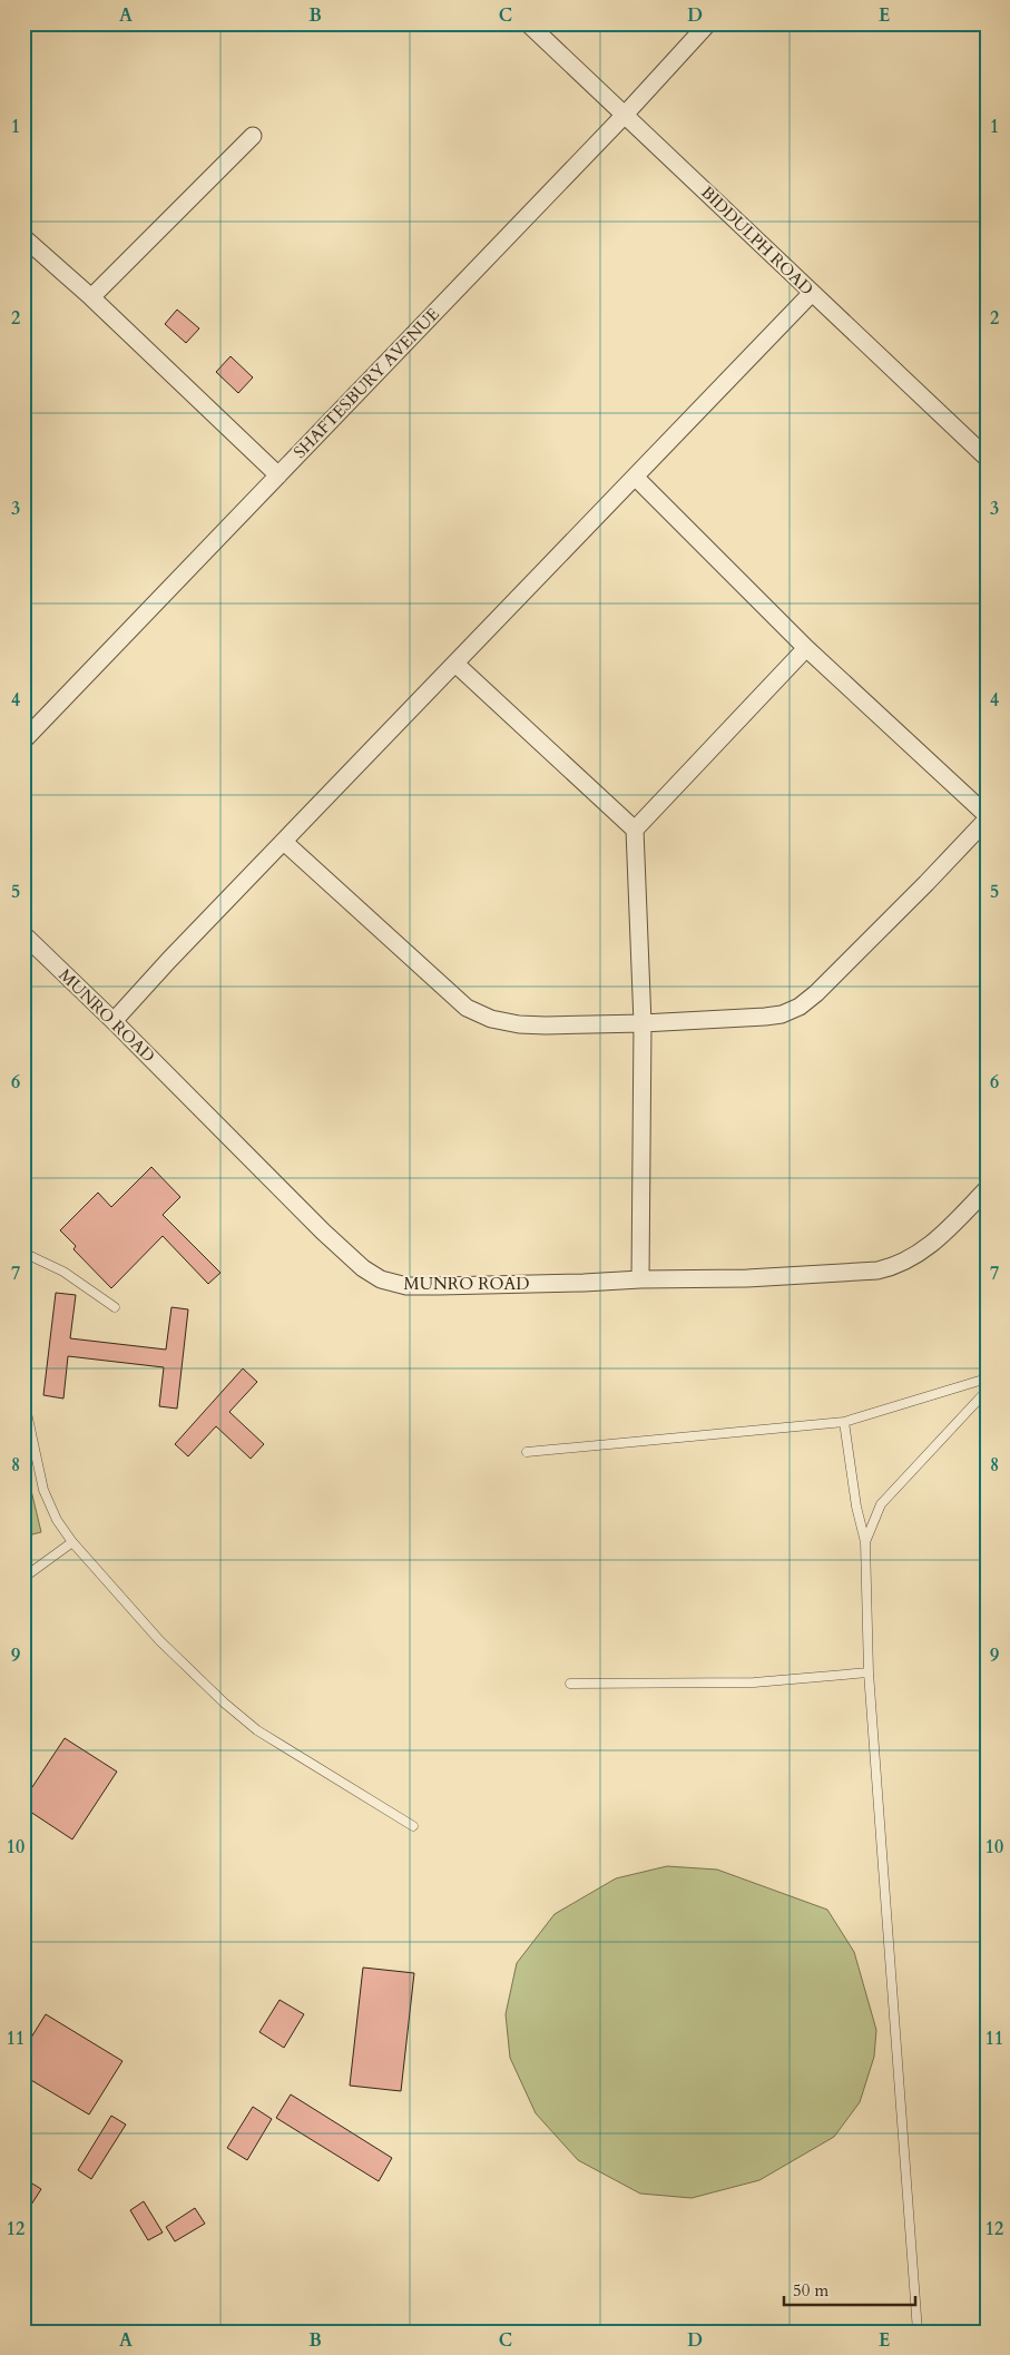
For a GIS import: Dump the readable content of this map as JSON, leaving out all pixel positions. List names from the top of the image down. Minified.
{"streets":{"street":["BIDDULPH ROAD","SHAFTESBURY AVENUE","MUNRO ROAD"]},"crossings":[["BIDDULPH ROAD","SHAFTESBURY AVENUE"]],"scale_bar":"50 m","grid":{"columns":["A","B","C","D","E"],"rows":["1","2","3","4","5","6","7","8","9","10","11","12"]}}
